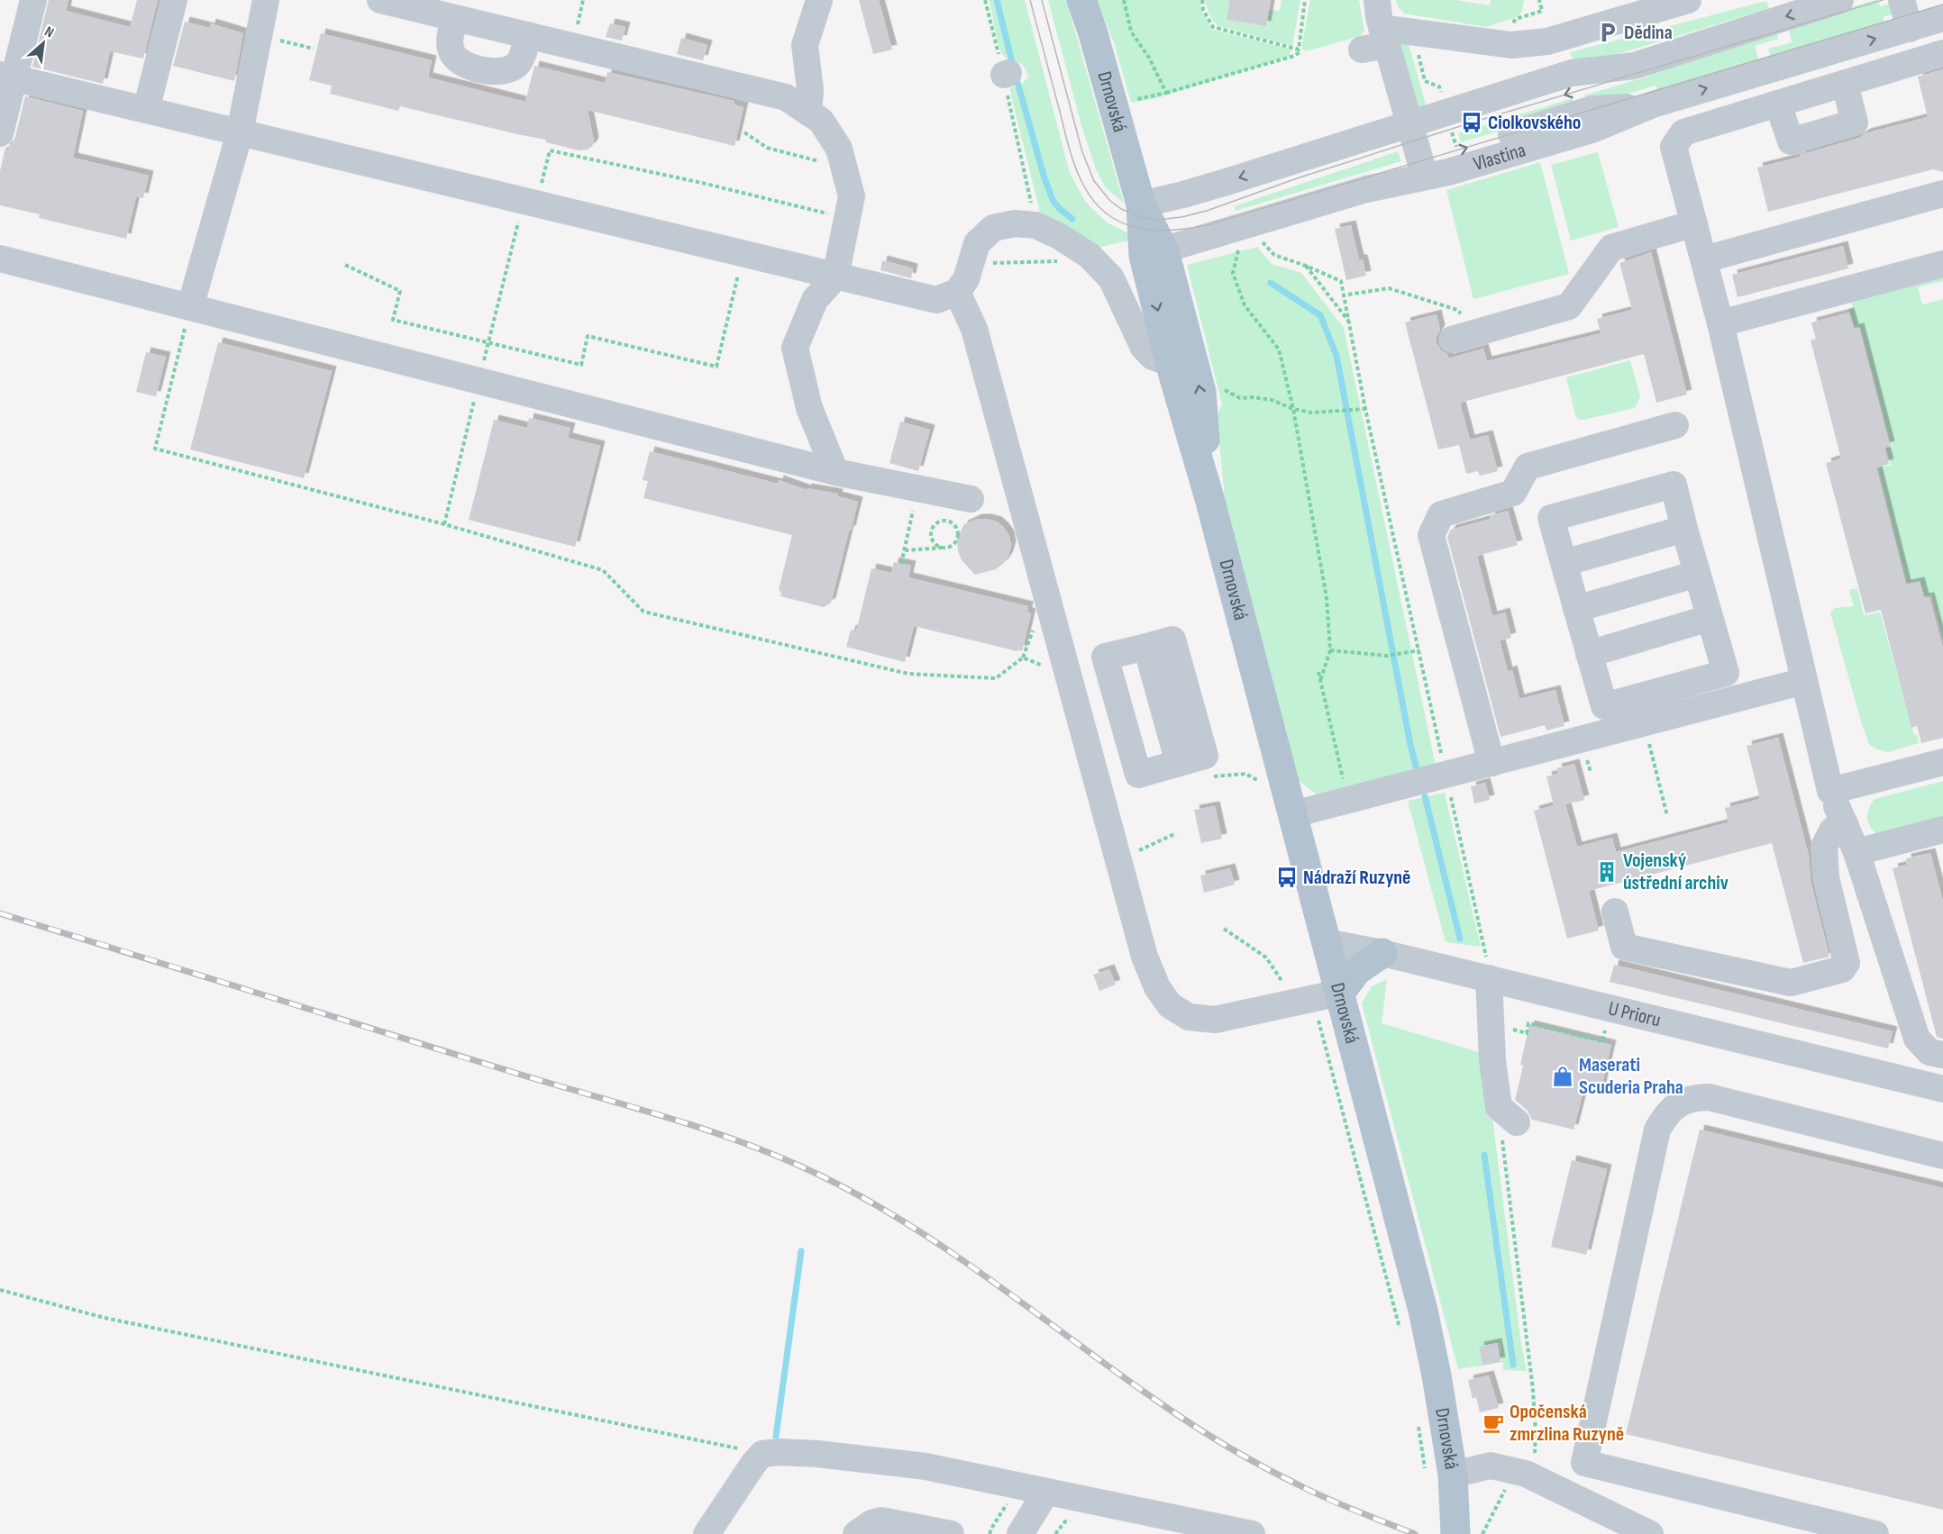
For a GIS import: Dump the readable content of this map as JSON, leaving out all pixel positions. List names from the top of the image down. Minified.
{"streets":{"main road":["Drnovská"],"street":["Vlastina","U Prioru"]},"crossings":[["Drnovská","Vlastina"],["Drnovská","U Prioru"]],"places":{"parking":["Dědina"],"bus stop":["Ciolkovského","Nádraží Ruzyně"],"building":["Vojenský ústřední archiv"],"shop":["Maserati Scuderia Praha"],"cafe":["Opočenská zmrzlina Ruzyně"]},"north":"top right"}
